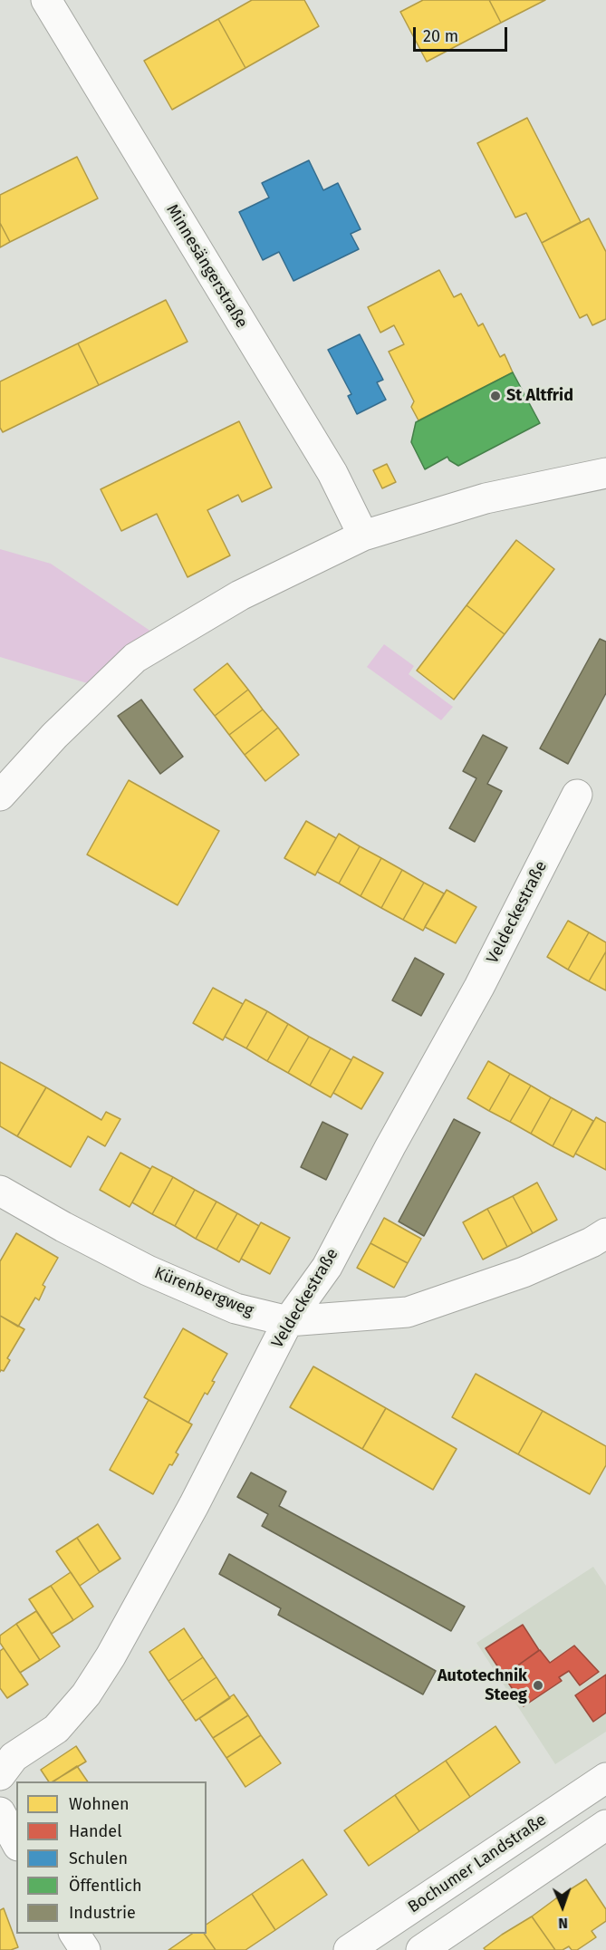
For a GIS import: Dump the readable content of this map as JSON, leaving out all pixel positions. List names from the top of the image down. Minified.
{"streets":{"street":["Minnesängerstraße","Veldeckestraße","Kürenbergweg","Bochumer Landstraße"]},"crossings":[["Veldeckestraße","Kürenbergweg"]],"places":["St Altfrid","Autotechnik Steeg"],"legend":["Wohnen","Handel","Schulen","Öffentlich","Industrie"],"scale_bar":"20 m","north":"bottom"}
